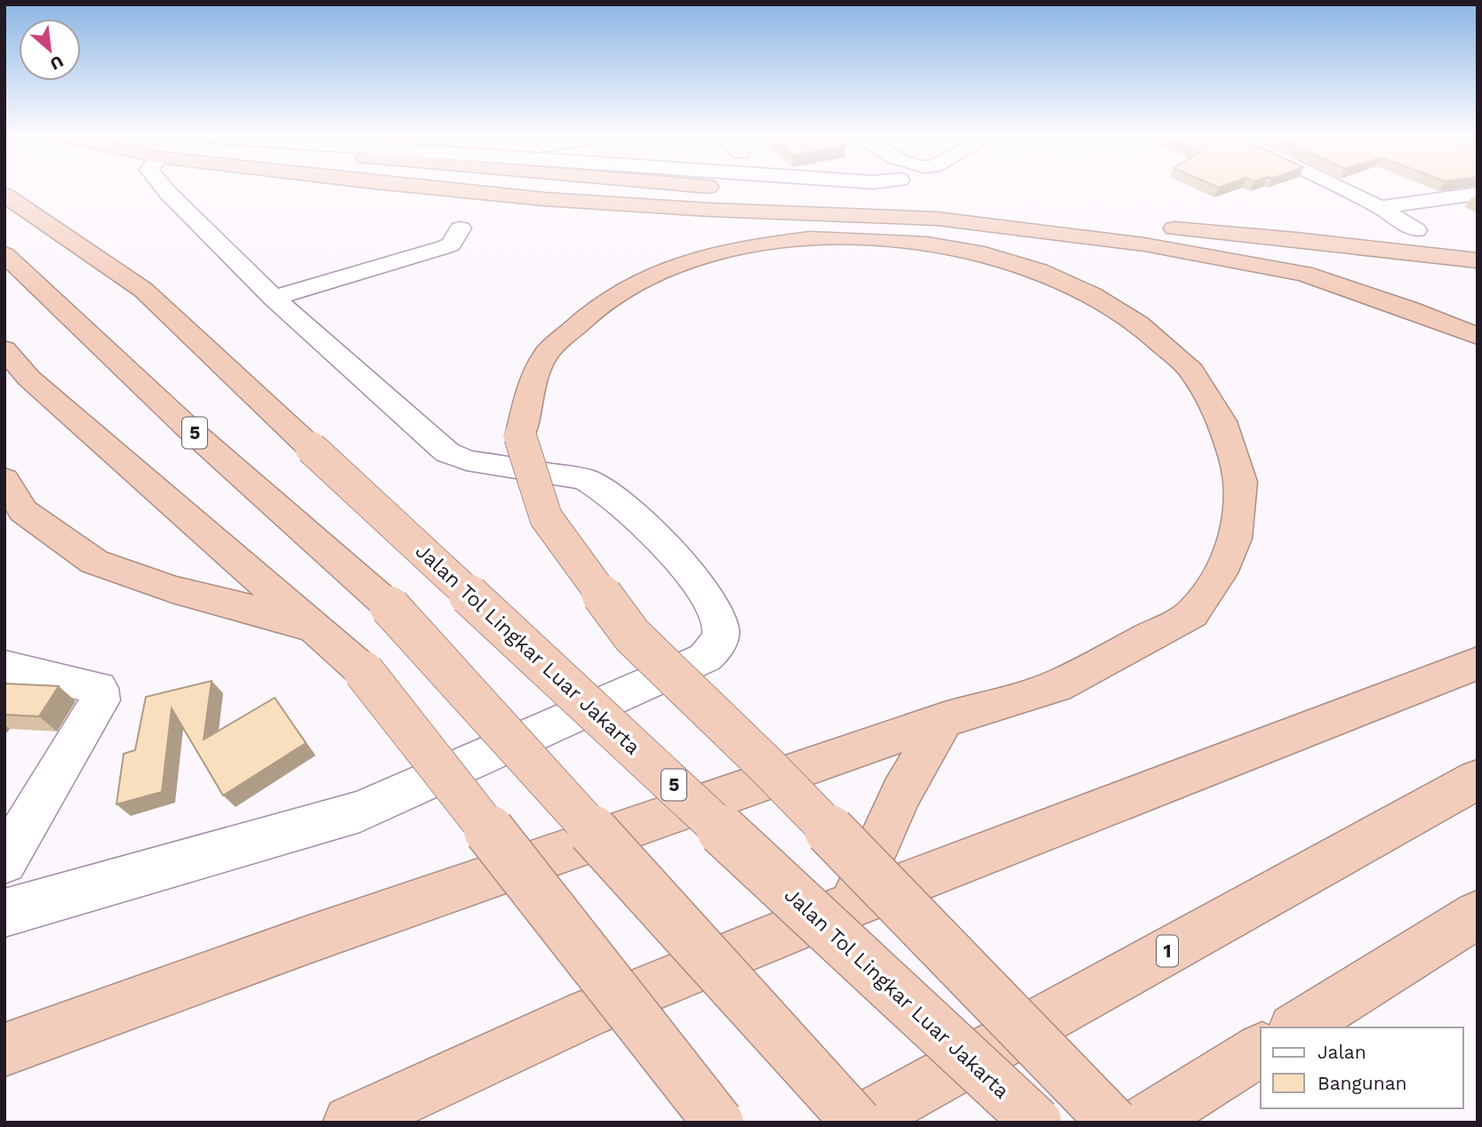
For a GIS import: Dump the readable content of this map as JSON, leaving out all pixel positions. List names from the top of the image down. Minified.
{"streets":{"highway":["5","Jalan Tol Lingkar Luar Jakarta","1"]},"crossings":[["5","1"]],"legend":["Jalan","Bangunan"],"north":"bottom right"}
